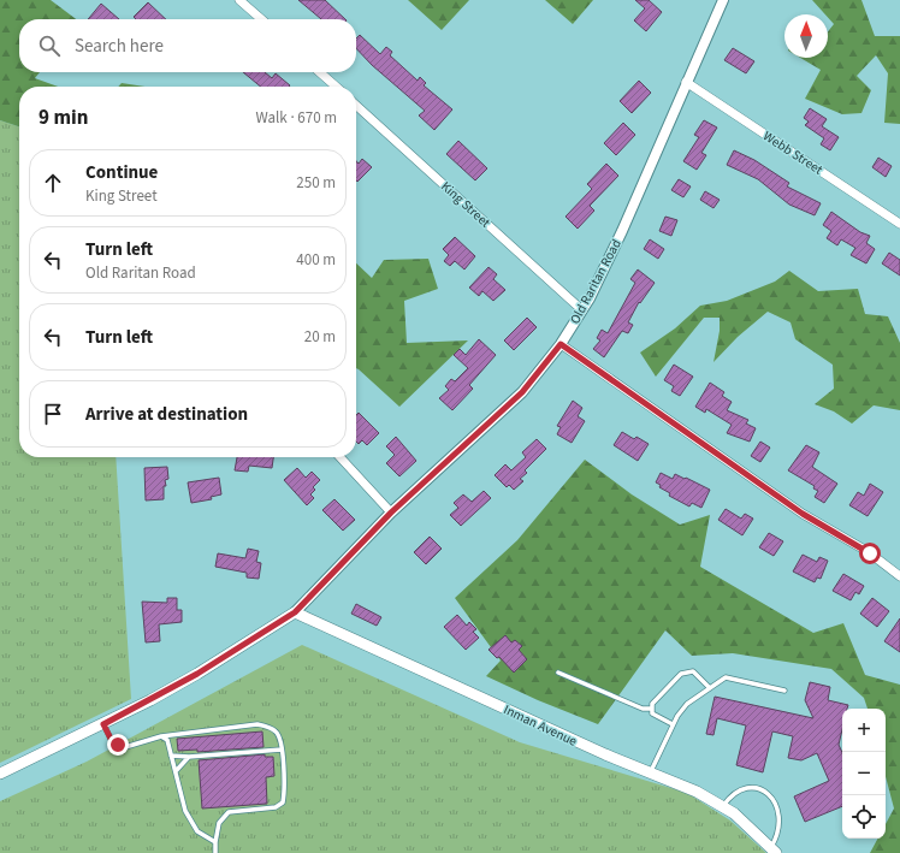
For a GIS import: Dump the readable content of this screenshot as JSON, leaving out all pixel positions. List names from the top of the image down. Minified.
{"streets":{"main road":["Old Raritan Road","Inman Avenue"],"street":["Webb Street","King Street"]},"crossings":[["Webb Street","Old Raritan Road"],["King Street","Old Raritan Road"],["Old Raritan Road","Inman Avenue"]],"north":"top","page":{"search":"Search here","heading":["9 min","Walk · 670 m"],"list":[["Continue","King Street","250 m"],["Turn left","Old Raritan Road","400 m"],["Turn left","20 m"],"Arrive at destination"],"map_buttons":["+","−"]}}
